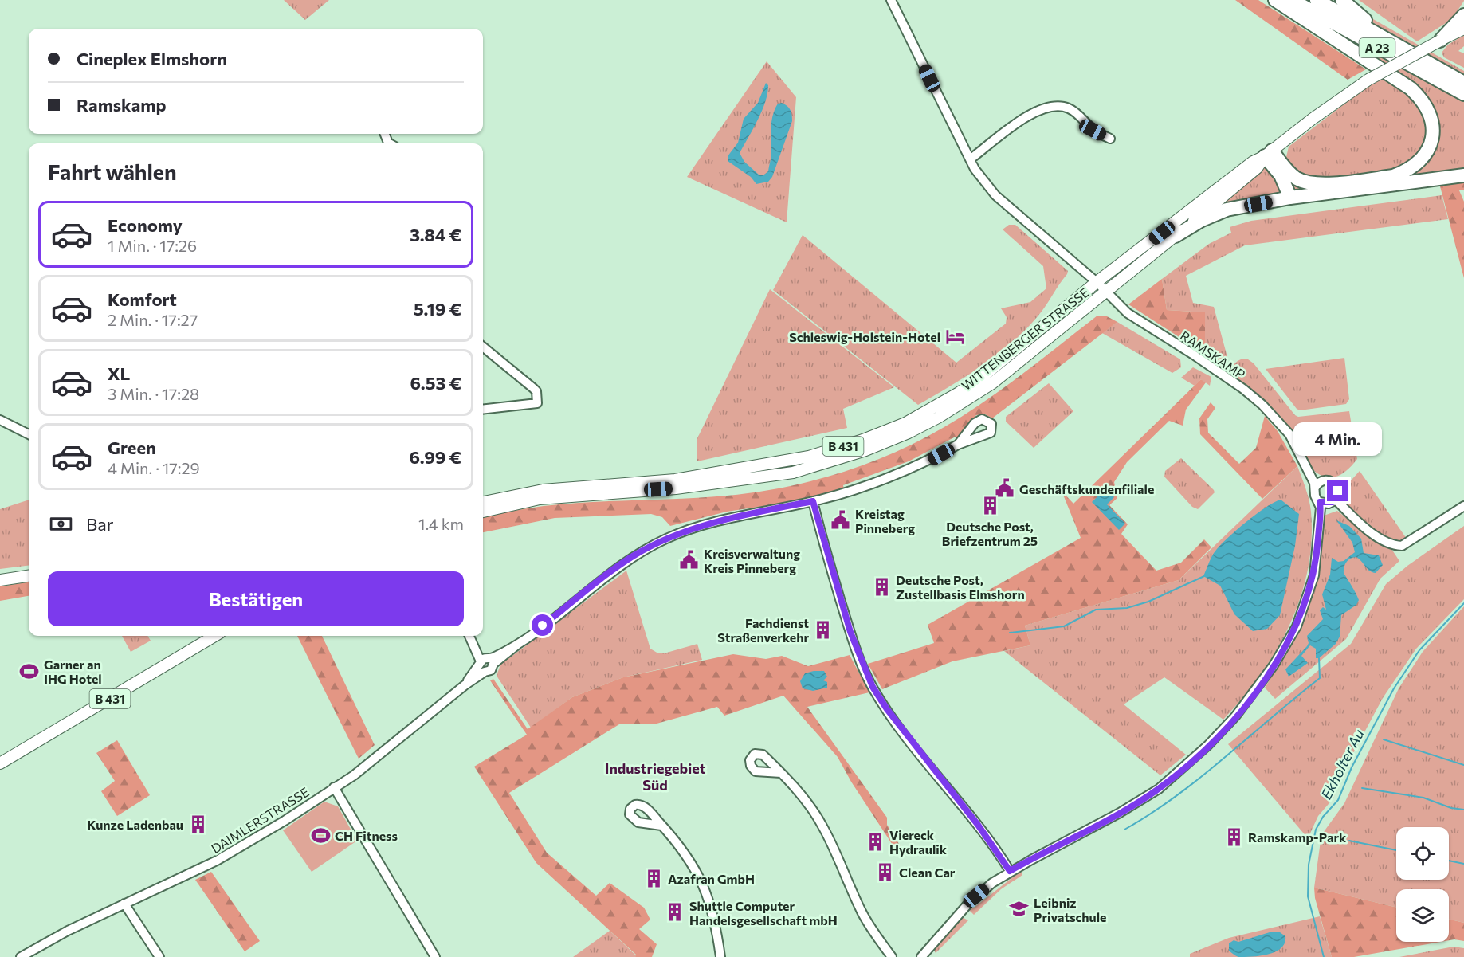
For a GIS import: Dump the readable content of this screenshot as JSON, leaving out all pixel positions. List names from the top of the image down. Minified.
{"streets":{"highway":["A 23"],"main road":["WITTENBERGER STRASSE","B 431"],"street":["RAMSKAMP","DAIMLERSTRASSE"]},"crossings":[["WITTENBERGER STRASSE","RAMSKAMP"]],"districts":["Industriegebiet Süd"],"water":["Ekholter Au"],"places":{"hotel":["Schleswig-Holstein-Hotel"],"public building":["Geschäftskundenfiliale","Kreistag Pinneberg","Kreisverwaltung Kreis Pinneberg"],"building":["Deutsche Post, Briefzentrum 25","Deutsche Post, Zustellbasis Elmshorn","Fachdienst Straßenverkehr","Kunze Ladenbau","Ramskamp-Park","Viereck Hydraulik","Clean Car","Azafran GmbH","Shuttle Computer Handelsgesellschaft mbH"],"sports":["Garner an IHG Hotel","CH Fitness"],"school or university":["Leibniz Privatschule"]},"page":{"banner":["Cineplex Elmshorn","Ramskamp"],"heading":"Fahrt wählen","list":[{"name":"Economy","note":"1 Min. · 17:26","value":"3.84 €"},{"name":"Komfort","note":"2 Min. · 17:27","value":"5.19 €"},{"name":"XL","note":"3 Min. · 17:28","value":"6.53 €"},{"name":"Green","note":"4 Min. · 17:29","value":"6.99 €"}],"bubble":"4 Min.","pay":["Bar","1.4 km"],"buttons":"Bestätigen"}}
